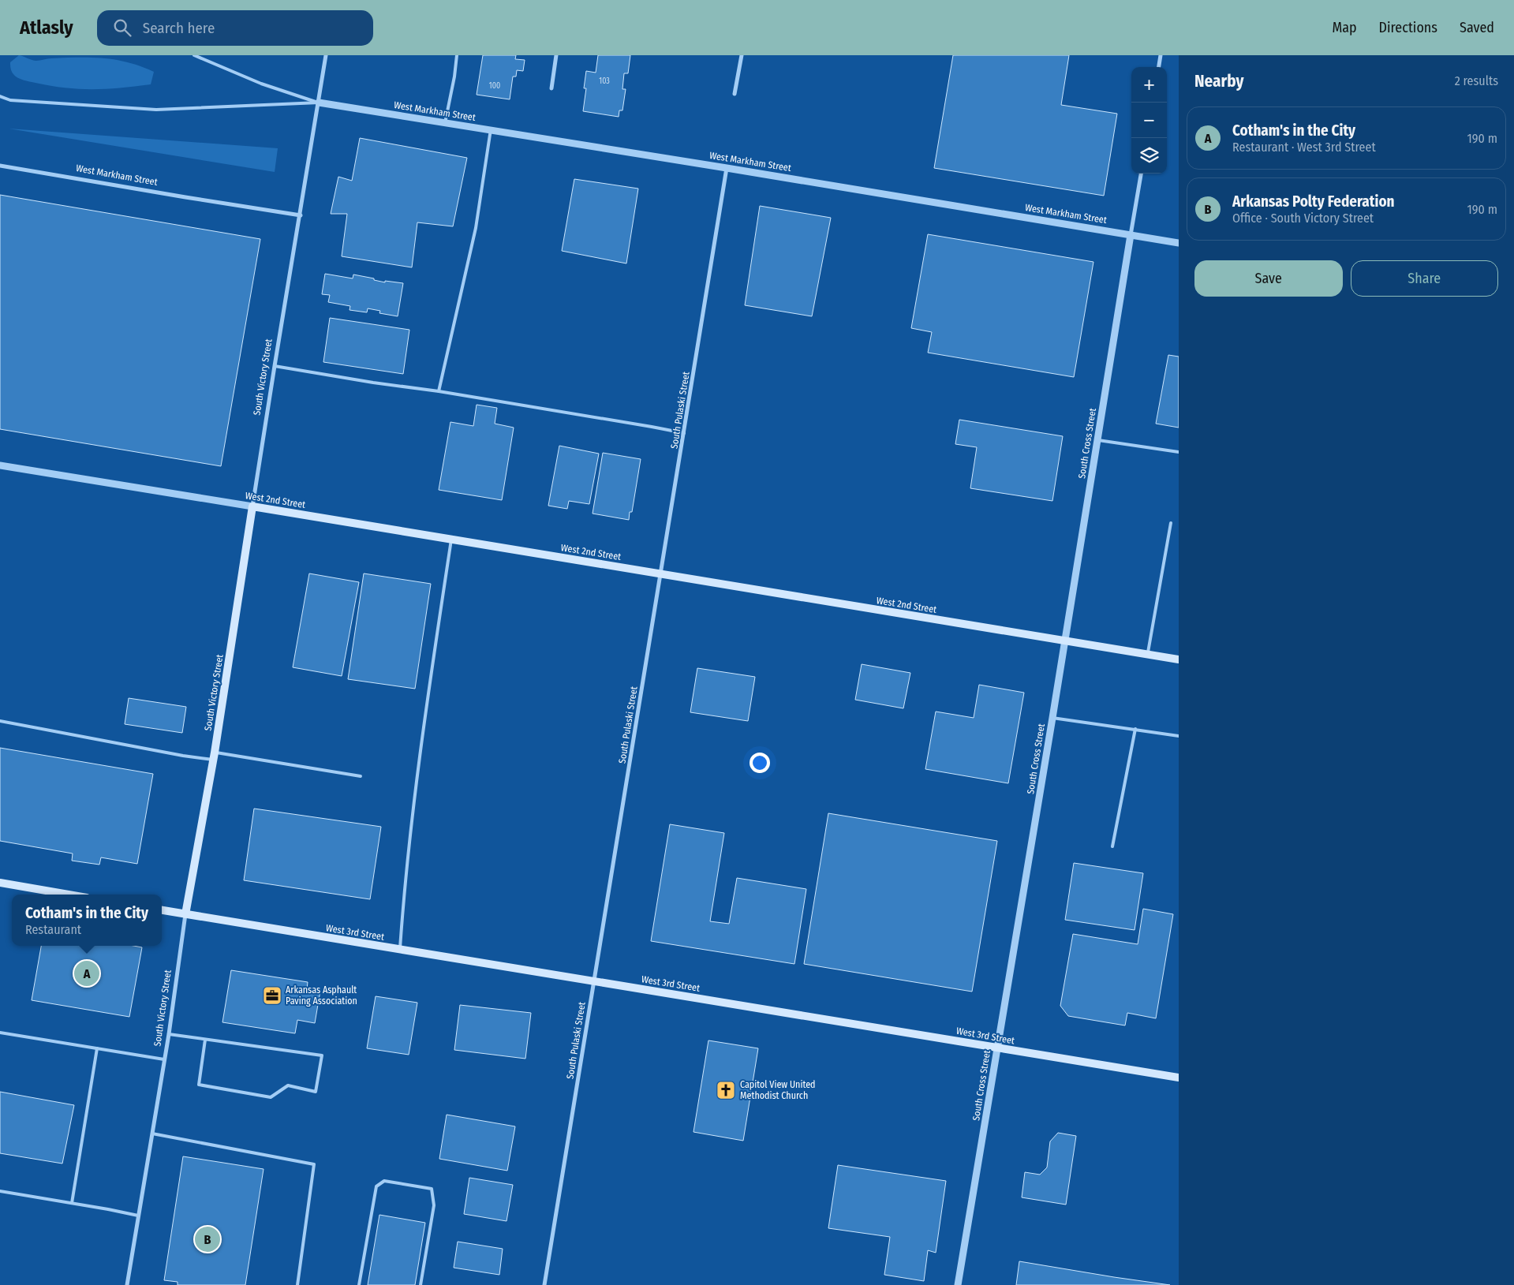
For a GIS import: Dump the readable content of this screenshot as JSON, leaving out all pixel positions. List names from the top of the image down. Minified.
{"streets":{"main road":["South Victory Street","West 2nd Street","West 3rd Street"],"street":["West Markham Street","South Pulaski Street","South Cross Street"]},"crossings":[["West Markham Street","South Victory Street"],["West Markham Street","South Pulaski Street"],["West Markham Street","South Cross Street"],["South Victory Street","West 2nd Street"],["South Victory Street","West 3rd Street"],["South Pulaski Street","West 2nd Street"],["South Pulaski Street","West 3rd Street"],["South Cross Street","West 2nd Street"],["South Cross Street","West 3rd Street"]],"places":{"office":["Arkansas Asphault Paving Association"],"church":["Capitol View United Methodist Church"]},"house_numbers":["103","100"],"page":{"header":"Atlasly","search":"Search here","nav":["Map","Directions","Saved"],"heading":["Nearby","2 results"],"map_buttons":["+","−"],"list":[{"mark":"A","name":"Cotham's in the City","note":"Restaurant · West 3rd Street","value":"190 m"},{"mark":"B","name":"Arkansas Polty Federation","note":"Office · South Victory Street","value":"190 m"}],"buttons":["Save","Share"],"popup":["Cotham's in the City","Restaurant"],"pins":["A","B"]}}
